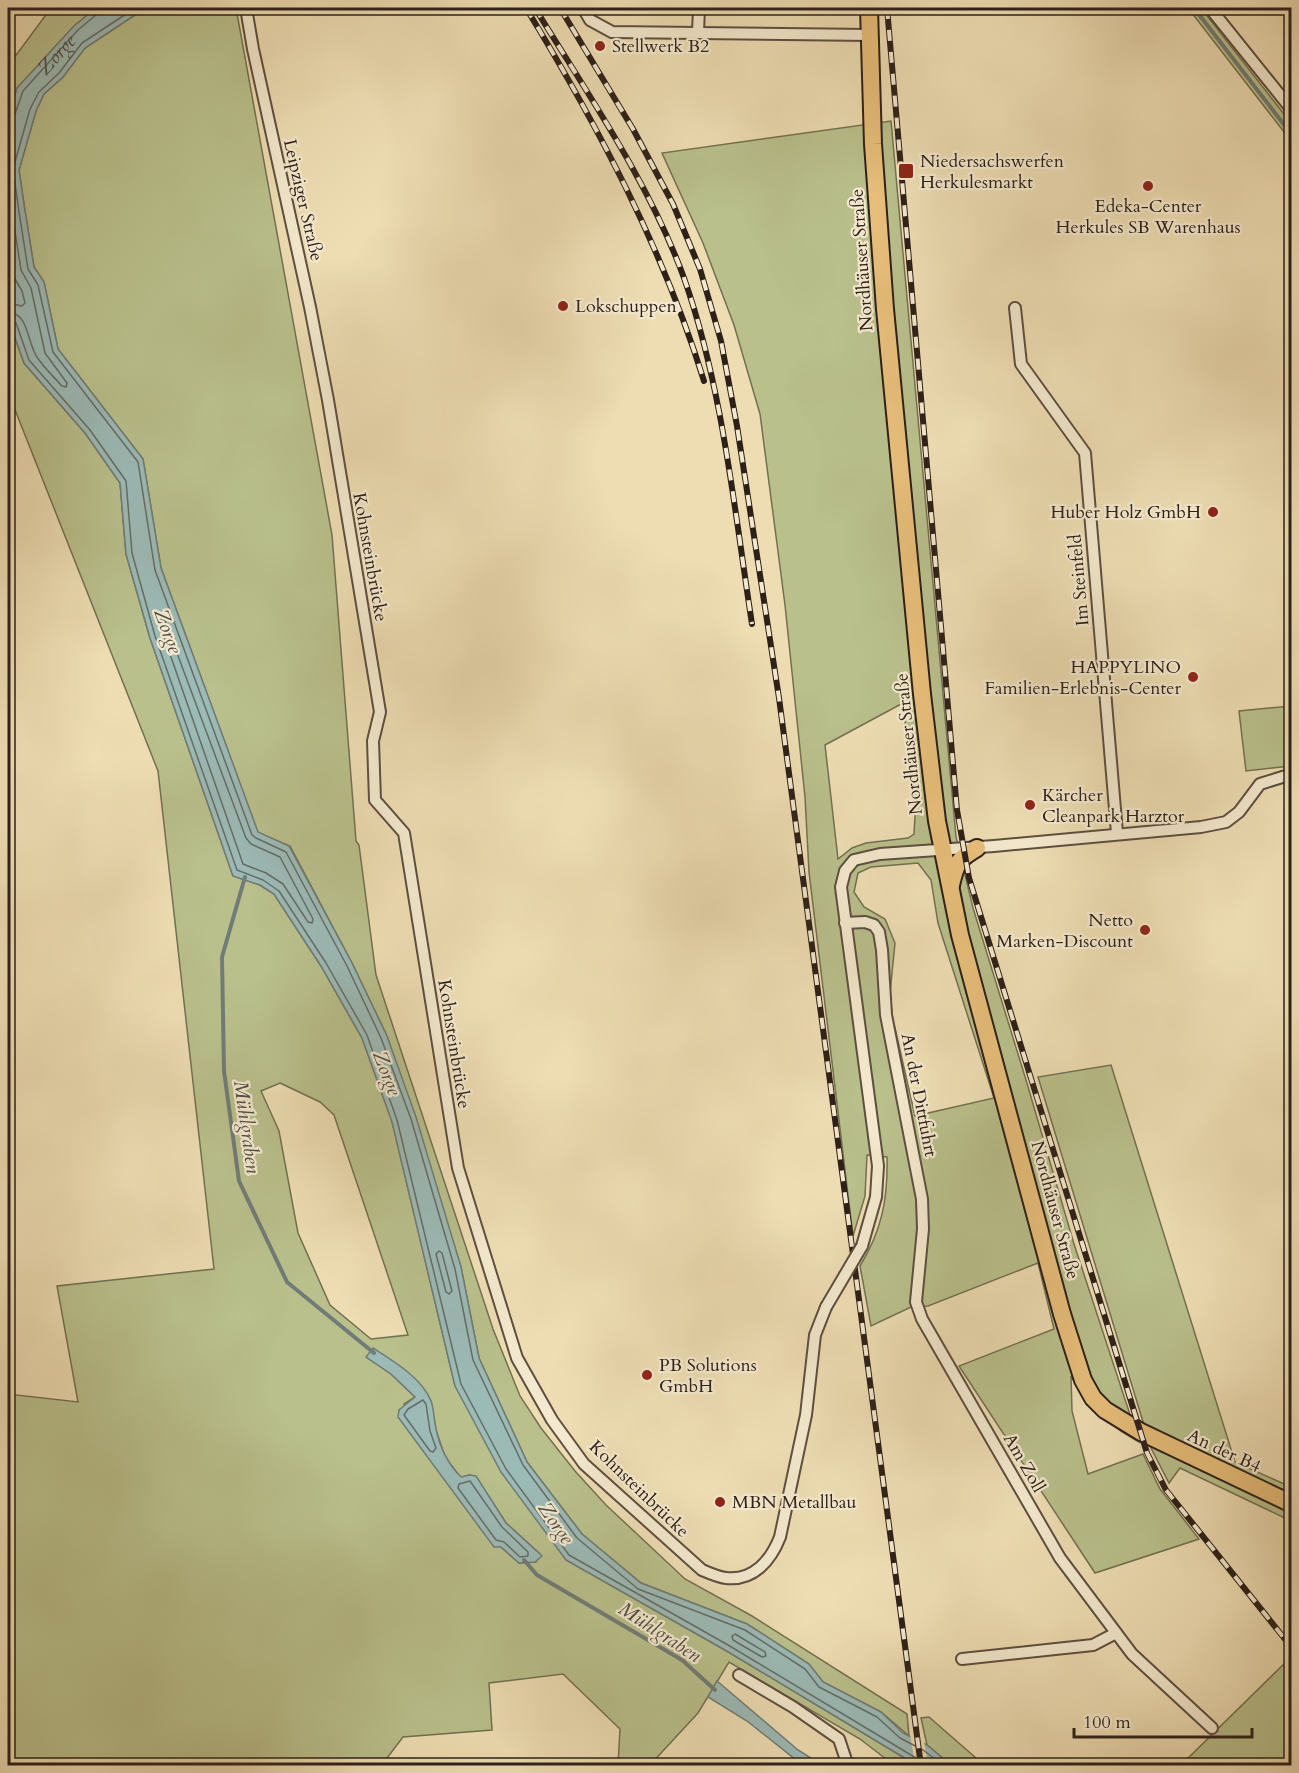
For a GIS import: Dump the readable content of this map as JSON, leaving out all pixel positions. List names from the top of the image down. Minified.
{"streets":{"main road":["Nordhäuser Straße","An der B4"],"street":["Leipziger Straße","Kohnsteinbrücke","Im Steinfeld","An der Dittfuhrt","Am Zoll"]},"crossings":[["Leipziger Straße","Kohnsteinbrücke"],["Nordhäuser Straße","Kohnsteinbrücke"],["Nordhäuser Straße","An der B4"],["Kohnsteinbrücke","An der Dittfuhrt"],["An der Dittfuhrt","Am Zoll"]],"water":["Zorge","Mühlgraben"],"places":{"other":["Stellwerk B2","Edeka-Center Herkules SB Warenhaus","Lokschuppen","Huber Holz GmbH","HAPPYLINO Familien-Erlebnis-Center","Kärcher Cleanpark Harztor","Netto Marken-Discount","PB Solutions GmbH","MBN Metallbau"],"transit":["Niedersachswerfen Herkulesmarkt"]},"scale_bar":"100 m"}
